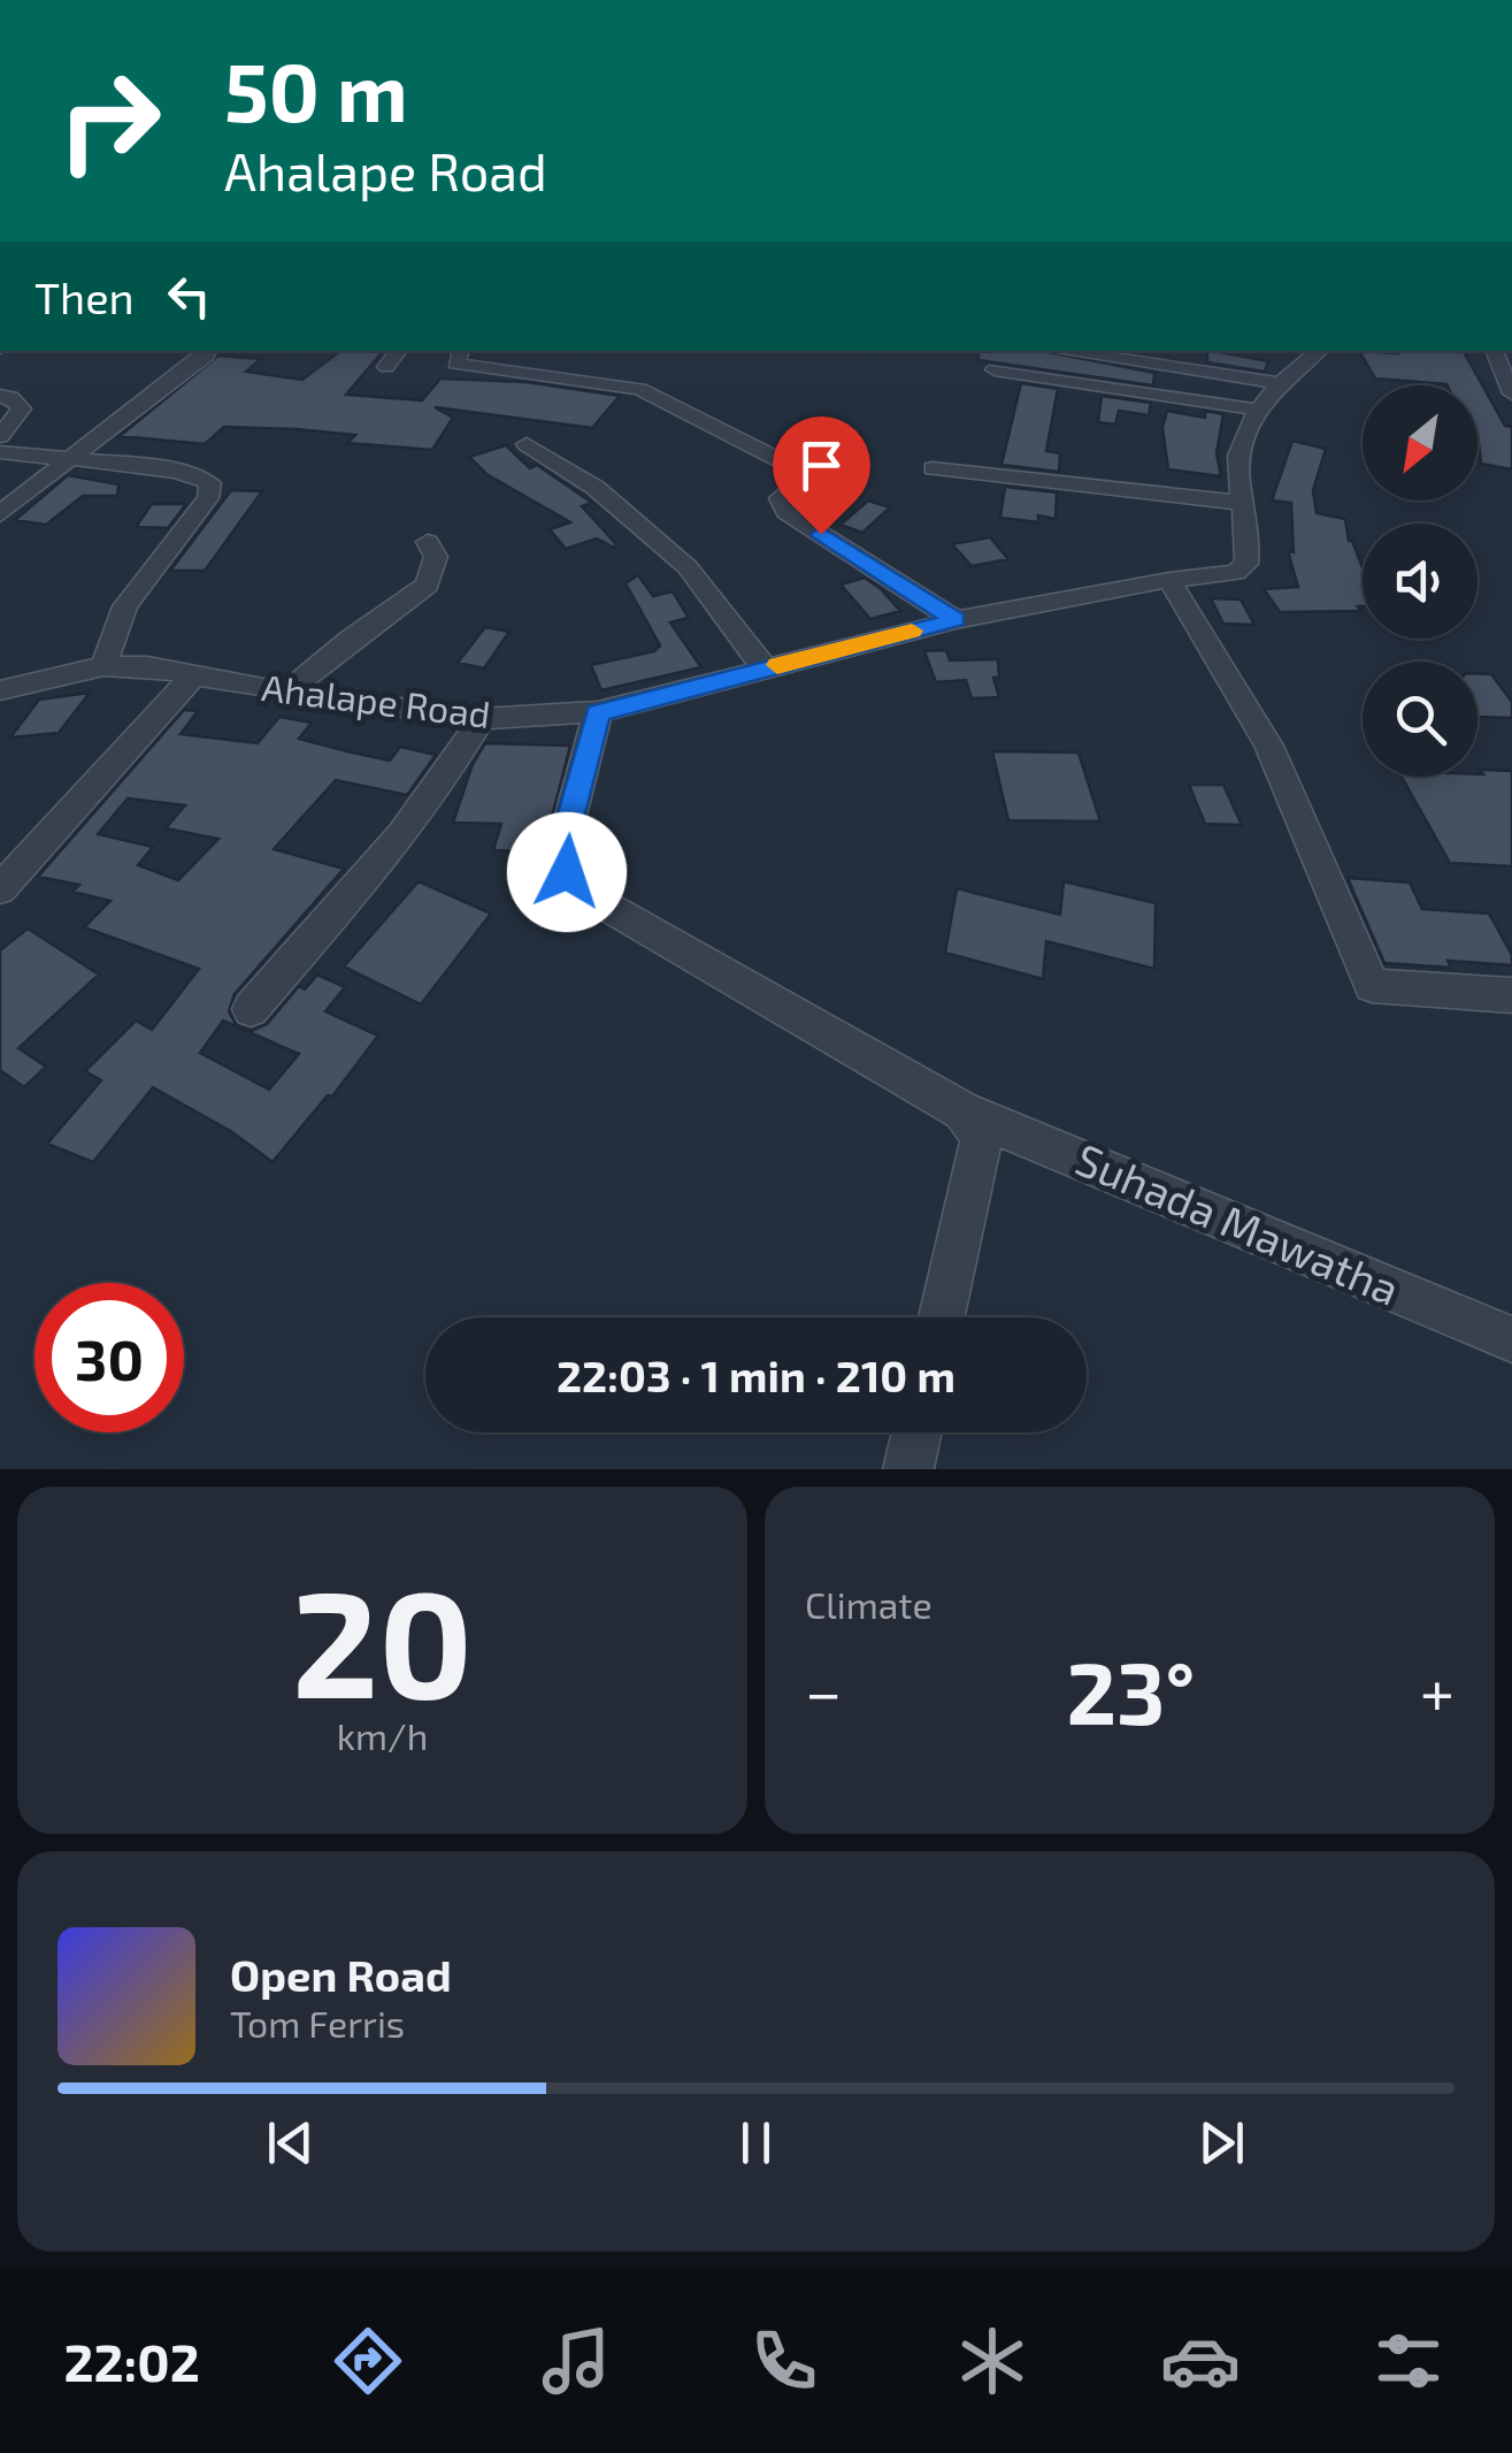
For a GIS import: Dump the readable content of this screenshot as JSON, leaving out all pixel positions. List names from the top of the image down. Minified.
{"streets":{"street":["Ahalape Road","Suhada Mawatha"]},"crossings":[["Ahalape Road","Suhada Mawatha"]],"north":"bottom left","page":{"turn":["50 m","Ahalape Road"],"then":"Then","limit":"30","trip":"22:03 · 1 min · 210 m","tile":[["20","km/h"],"Climate"],"heat":["−","23°","+"],"song":["Open Road","Tom Ferris"],"tabs":"22:02"}}
